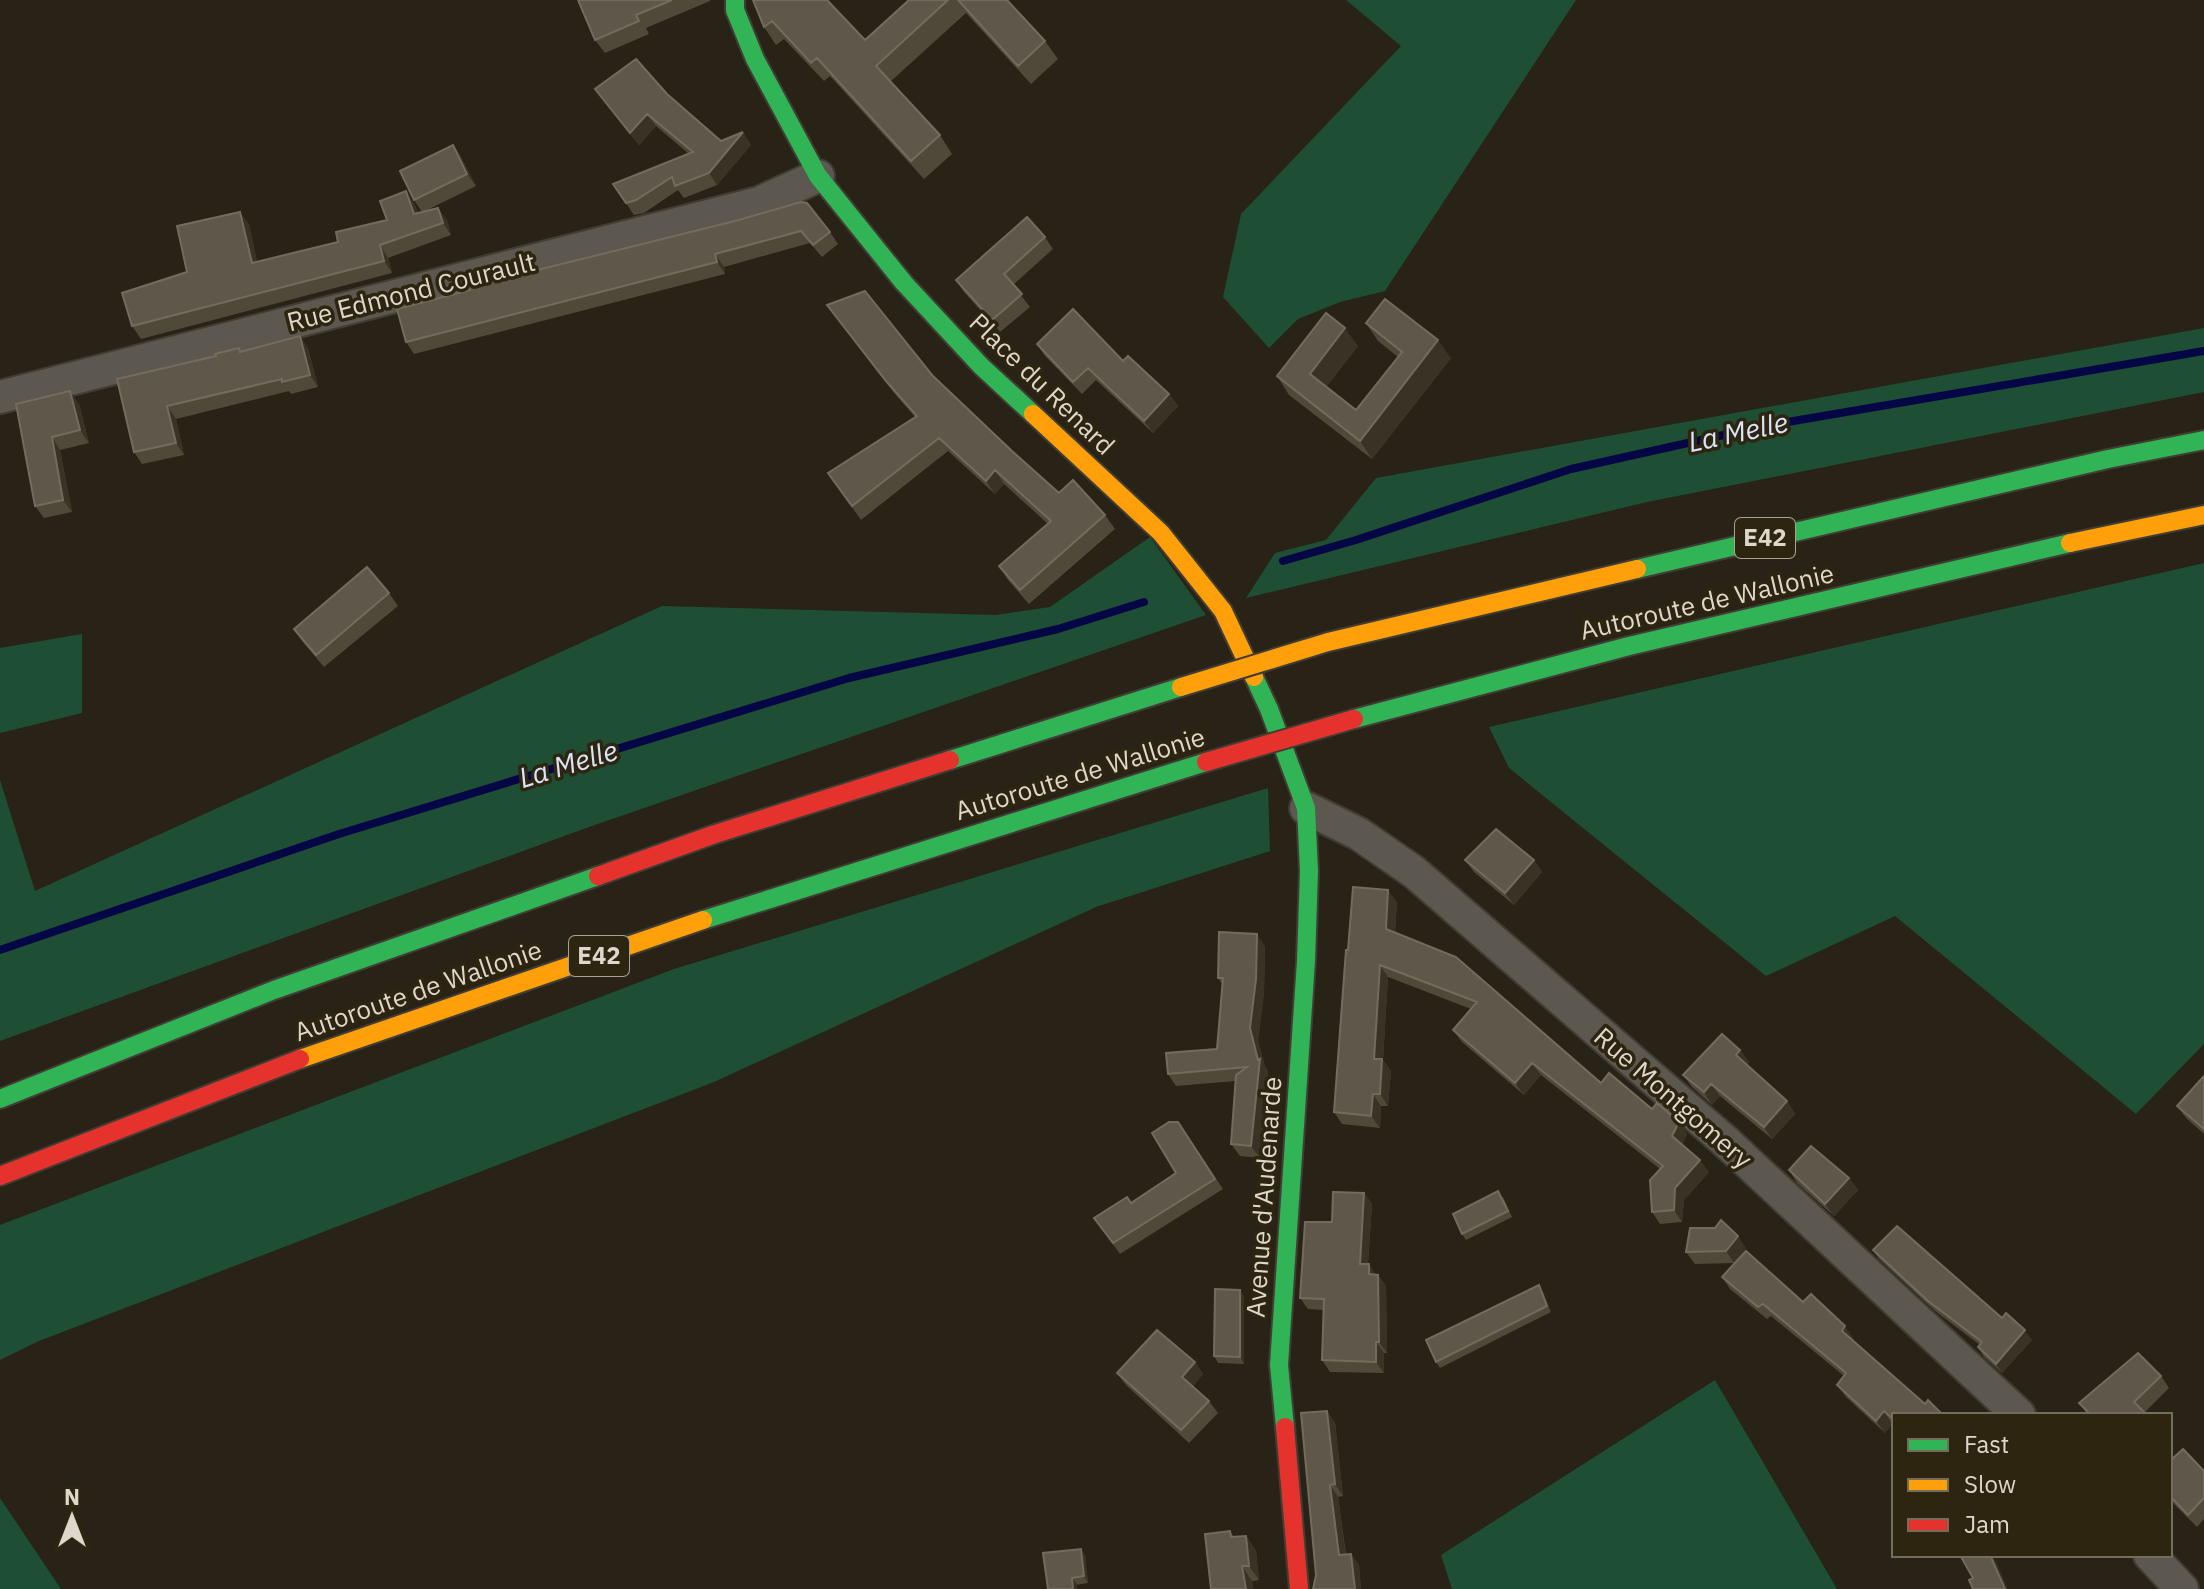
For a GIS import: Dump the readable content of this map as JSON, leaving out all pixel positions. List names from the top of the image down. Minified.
{"streets":{"main road":["Place du Renard","E42","Autoroute de Wallonie","Avenue d'Audenarde"],"street":["Rue Edmond Courault","Rue Montgomery"]},"crossings":[["Rue Edmond Courault","Place du Renard"],["Place du Renard","Rue Montgomery"],["Place du Renard","Avenue d'Audenarde"],["Rue Montgomery","Avenue d'Audenarde"]],"water":["La Melle"],"legend":["Fast","Slow","Jam"],"north":"top"}
